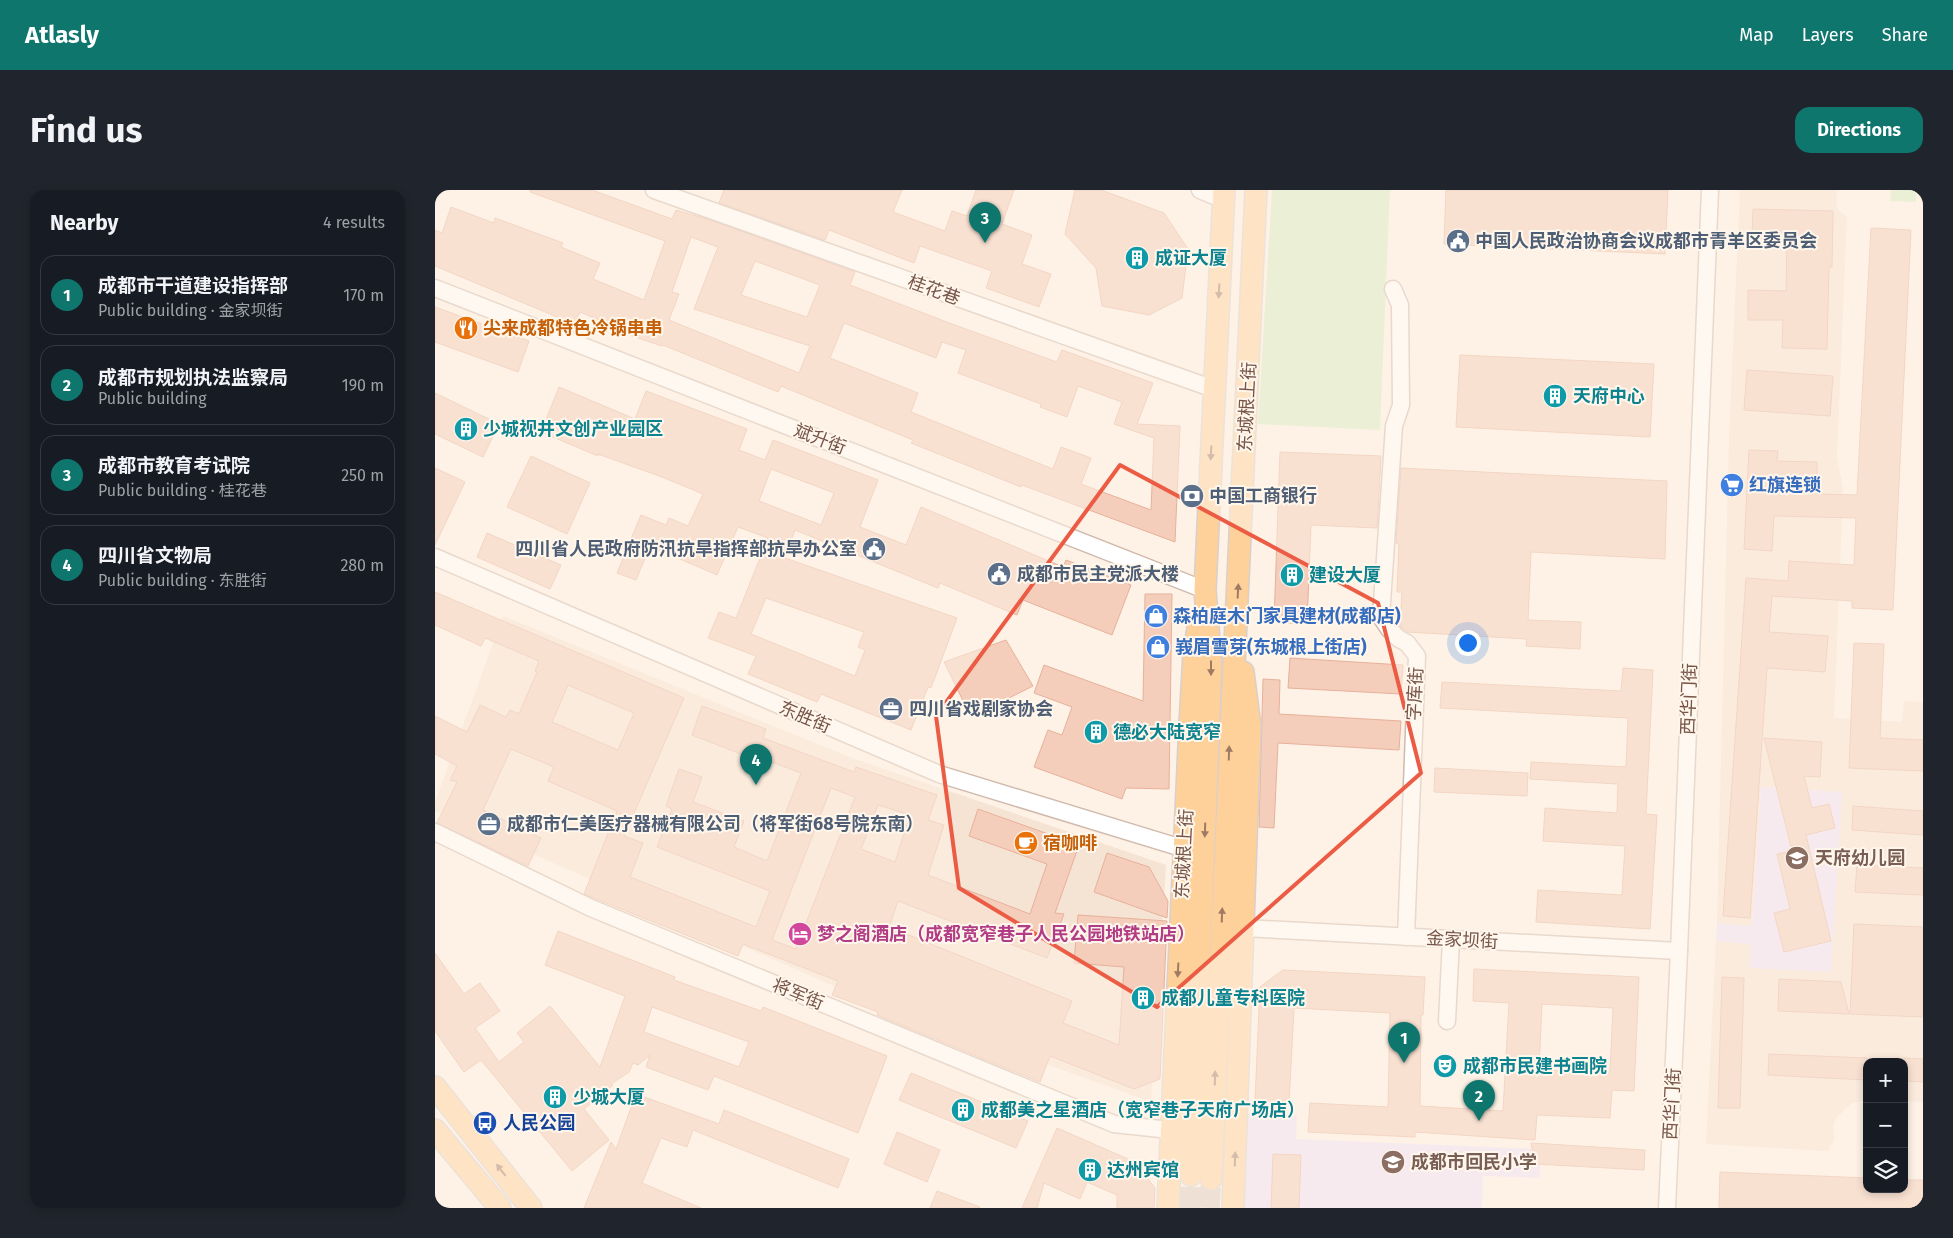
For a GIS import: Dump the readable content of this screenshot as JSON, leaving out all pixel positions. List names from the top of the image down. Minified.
{"streets":{"main road":["东城根上街"],"street":["桂花巷","斌升街","字库街","西华门街","东胜街","金家坝街","将军街"]},"crossings":[["桂花巷","东城根上街"],["东城根上街","斌升街"],["东城根上街","东胜街"],["东城根上街","金家坝街"],["东城根上街","将军街"],["字库街","金家坝街"],["西华门街","金家坝街"]],"places":{"public building":["中国人民政治协商会议成都市青羊区委员会","四川省人民政府防汛抗旱指挥部抗旱办公室","成都市民主党派大楼"],"building":["成证大厦","天府中心","少城视井文创产业园区","建设大厦","德必大陆宽窄","成都儿童专科医院","少城大厦","成都美之星酒店（宽窄巷子天府广场店）","达州宾馆"],"restaurant":["尖来成都特色冷锅串串"],"supermarket":["红旗连锁"],"bank":["中国工商银行"],"shop":["森柏庭木门家具建材(成都店)","峩眉雪芽(东城根上街店)"],"office":["四川省戏剧家协会","成都市仁美医疗器械有限公司（将军街68号院东南）"],"cafe":["宿咖啡"],"school or university":["天府幼儿园","成都市回民小学"],"hotel":["梦之阁酒店（成都宽窄巷子人民公园地铁站店）"],"theatre":["成都市民建书画院"],"bus stop":["人民公园"]},"page":{"header":"Atlasly","nav":["Map","Layers","Share"],"buttons":"Directions","title":"Find us","heading":["Nearby","4 results"],"pins":["3","4","1","2"],"list":[{"mark":"1","name":"成都市干道建设指挥部","note":"Public building · 金家坝街","value":"170 m"},{"mark":"2","name":"成都市规划执法监察局","note":"Public building","value":"190 m"},{"mark":"3","name":"成都市教育考试院","note":"Public building · 桂花巷","value":"250 m"},{"mark":"4","name":"四川省文物局","note":"Public building · 东胜街","value":"280 m"}],"map_buttons":["+","−"]}}
